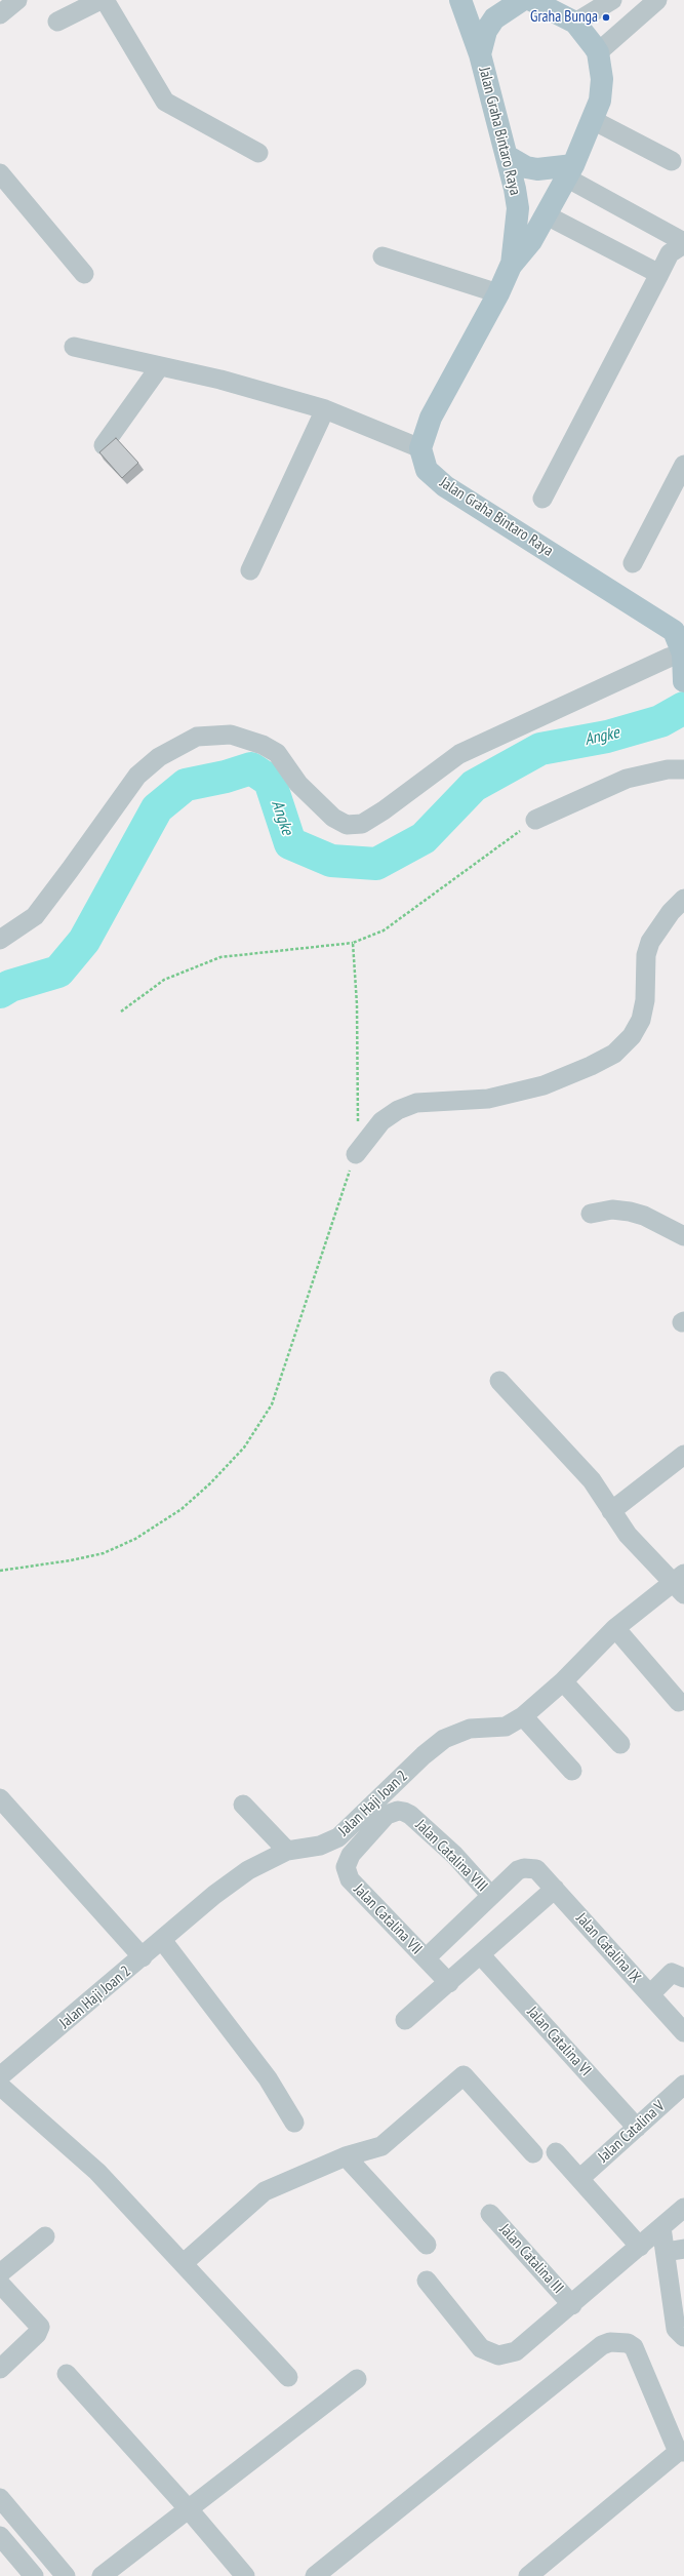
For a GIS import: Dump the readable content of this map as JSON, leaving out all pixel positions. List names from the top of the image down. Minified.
{"streets":{"main road":["Jalan Graha Bintaro Raya"],"street":["Jalan Haji Joan 2","Jalan Catalina VIII","Jalan Catalina VII","Jalan Catalina IX","Jalan Catalina VI","Jalan Catalina V","Jalan Catalina III"]},"crossings":[["Jalan Catalina VIII","Jalan Catalina VII"],["Jalan Catalina VIII","Jalan Catalina IX"],["Jalan Catalina VI","Jalan Catalina V"]],"water":["Angke"],"places":["Graha Bunga"]}
